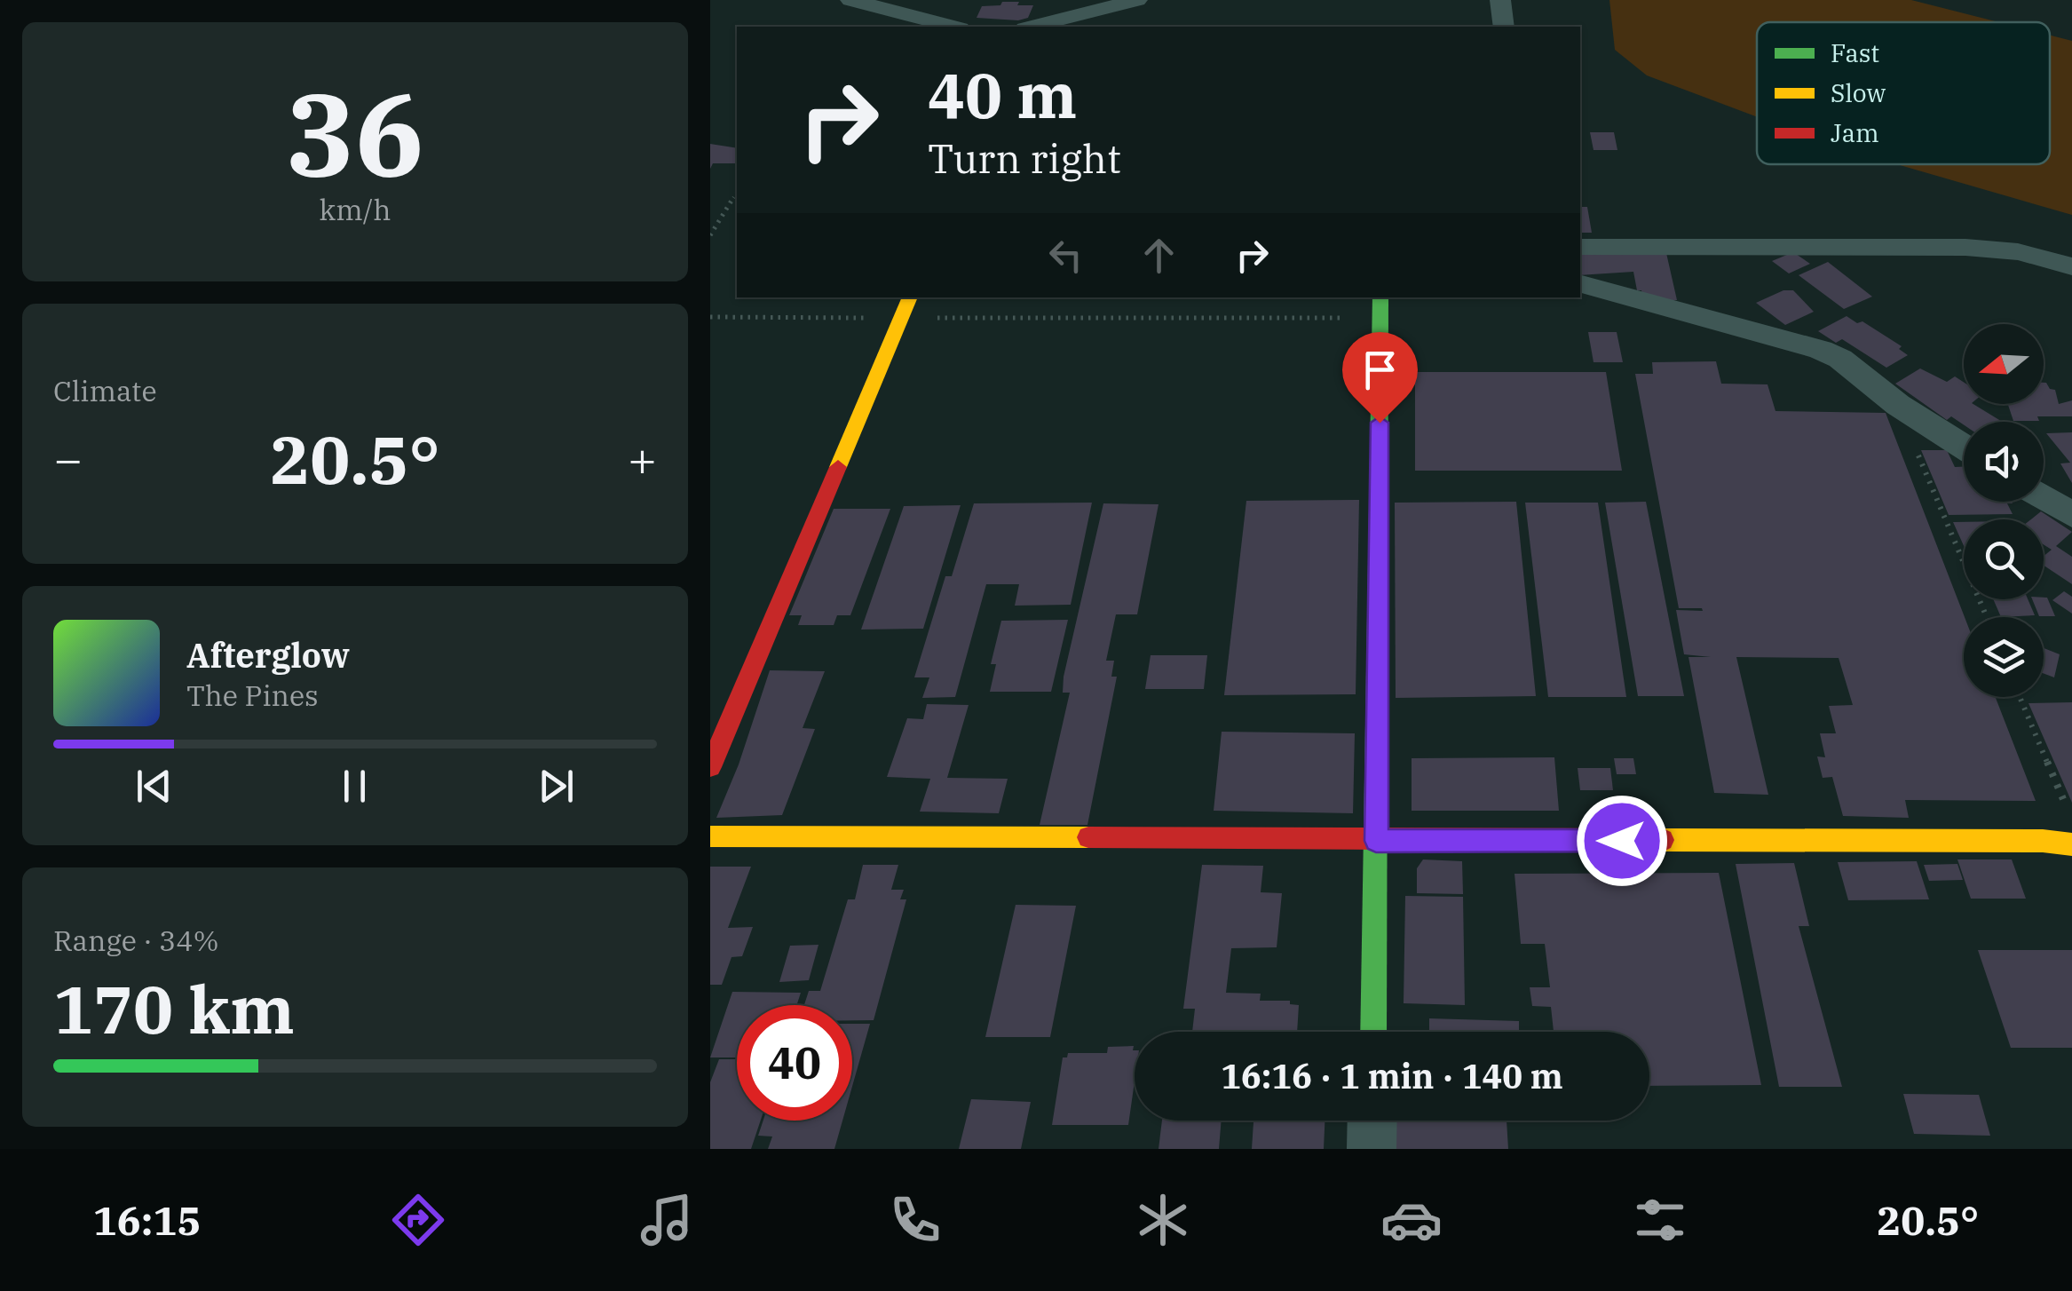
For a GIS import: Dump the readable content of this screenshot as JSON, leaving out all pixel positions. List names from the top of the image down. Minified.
{"legend":["Fast","Slow","Jam"],"north":"left","page":{"tile":[["36","km/h"],"Climate",["Range · 34%","170 km"]],"turn":["40 m","Turn right"],"heat":["−","20.5°","+"],"song":["Afterglow","The Pines"],"limit":"40","trip":"16:16 · 1 min · 140 m","tabs":["16:15","20.5°"]}}
